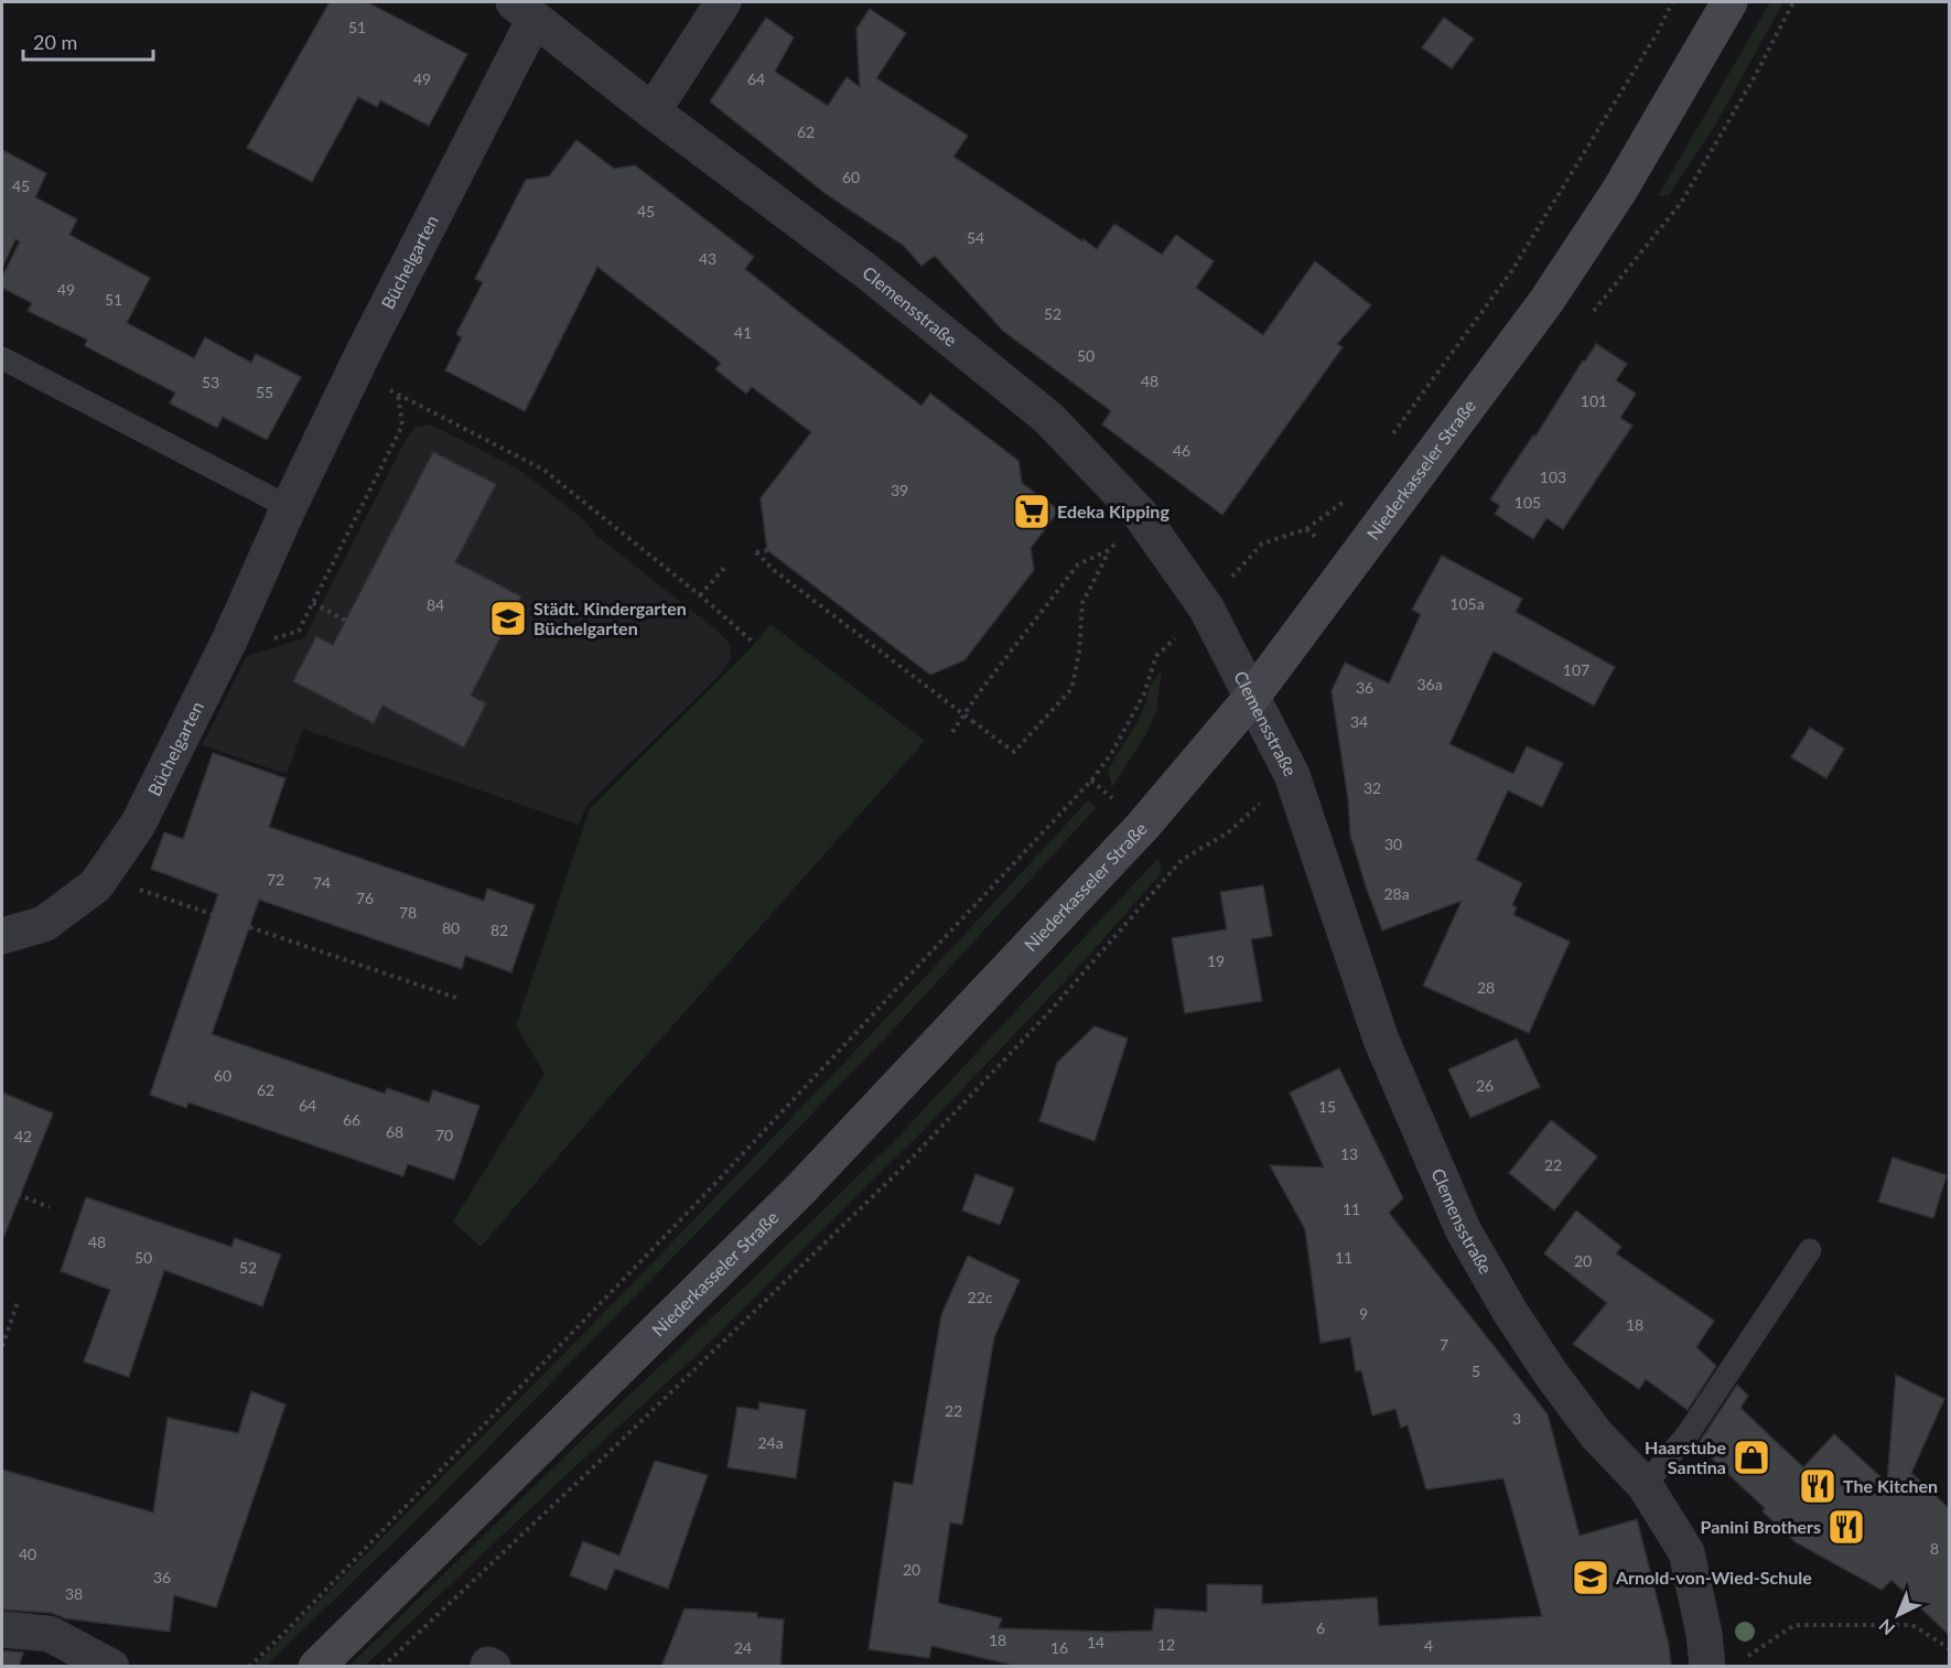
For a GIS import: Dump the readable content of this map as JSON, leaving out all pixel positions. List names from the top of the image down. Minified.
{"streets":{"main road":["Niederkasseler Straße"],"street":["Büchelgarten","Clemensstraße"]},"crossings":[["Büchelgarten","Clemensstraße"],["Clemensstraße","Niederkasseler Straße"]],"places":{"supermarket":["Edeka Kipping"],"school or university":["Städt. Kindergarten Büchelgarten","Arnold-von-Wied-Schule"],"shop":["Haarstube Santina"],"restaurant":["The Kitchen","Panini Brothers"]},"house_numbers":["51","49","64","62","60","45","45","54","43","49","51","52","41","50","48","53","55","101","46","103","39","105","105a","84","107","36a","36","34","32","30","72","74","28a","76","78","80","82","19","28","60","26","62","64","15","66","68","70","42","13","22","11","48","50","11","20","52","22c","9","18","7","5","22","3","24a","8","40","20","36","38","6","18","14","12","4","24","16"],"scale_bar":"20 m","north":"bottom left"}
